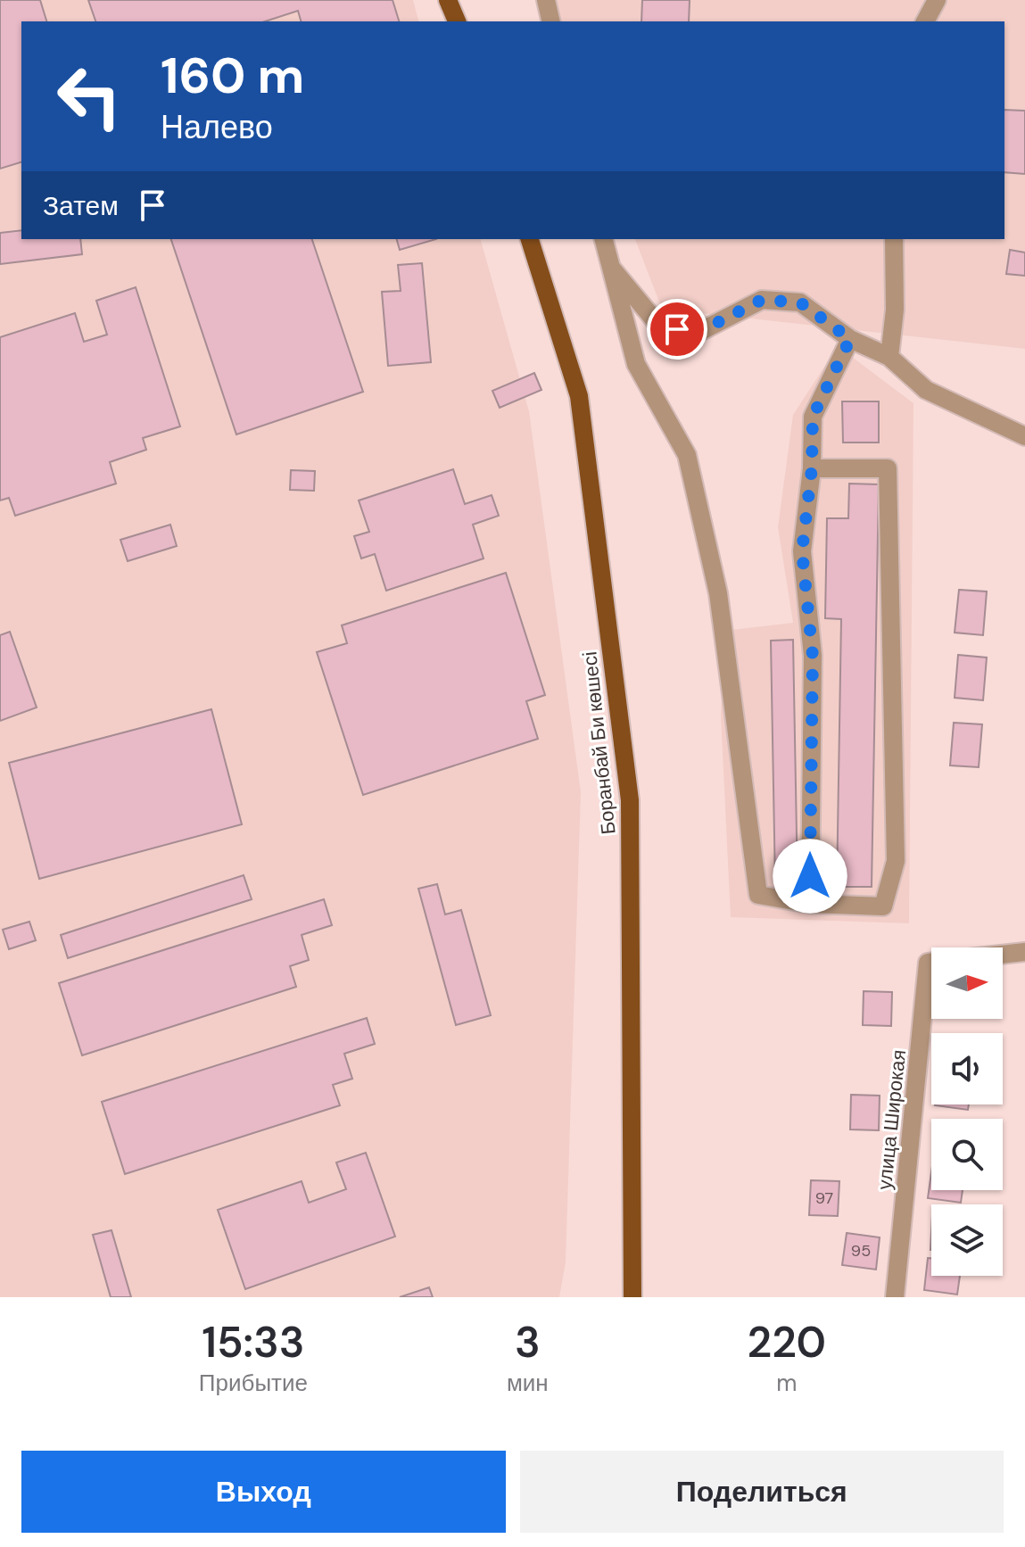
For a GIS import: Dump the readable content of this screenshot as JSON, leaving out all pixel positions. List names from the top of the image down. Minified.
{"streets":{"main road":["Боранбай Би көшесі"],"street":["улица Широкая"]},"house_numbers":["97","95"],"north":"right","page":{"turn":["160 m","Налево"],"then":"Затем","eta":["15:33","Прибытие","3","мин","220","m"],"buttons":["Выход","Поделиться"]}}
